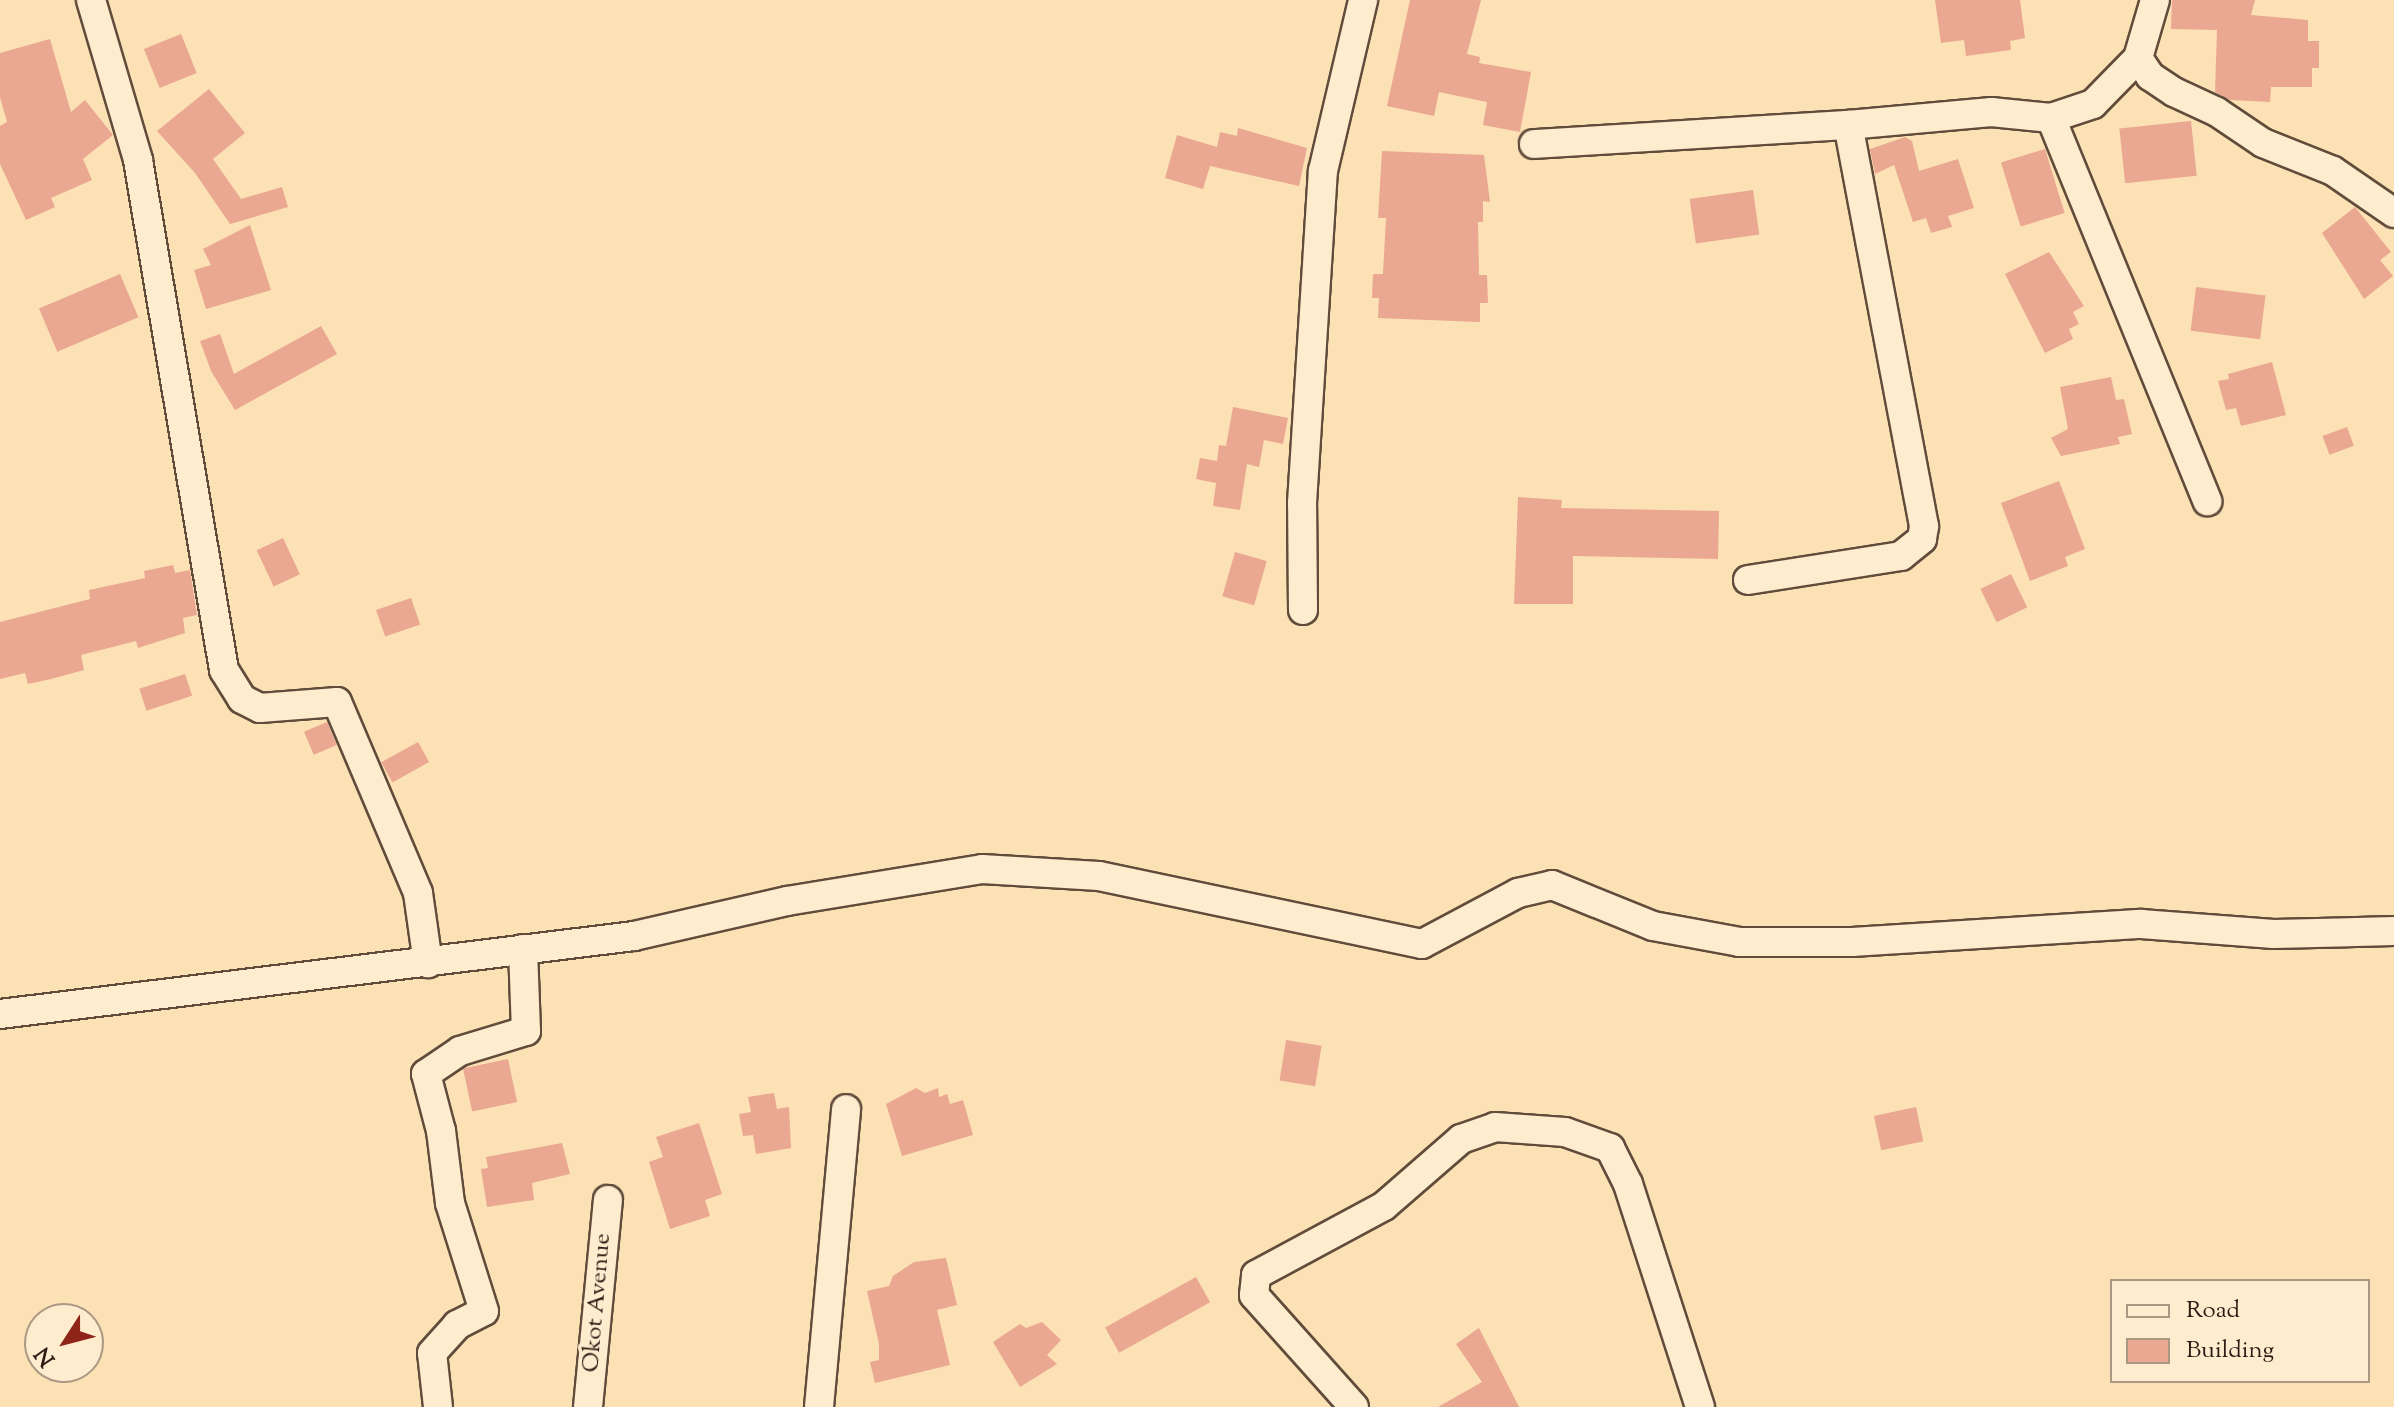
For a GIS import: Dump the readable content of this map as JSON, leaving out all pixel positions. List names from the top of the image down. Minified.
{"streets":{"street":["Okot Avenue"]},"legend":["Road","Building"],"north":"bottom left"}
